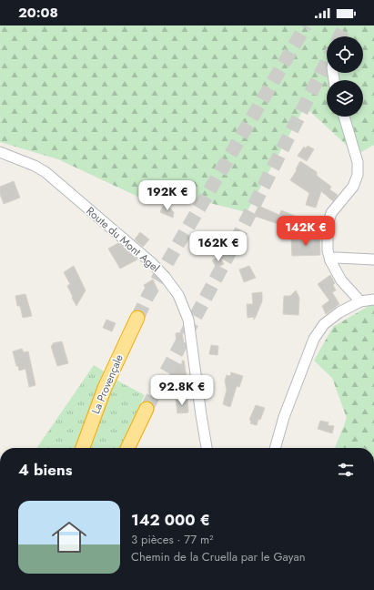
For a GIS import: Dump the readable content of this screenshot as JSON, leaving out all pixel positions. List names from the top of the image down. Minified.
{"streets":{"highway":["La Provençale"],"street":["Route du Mont Agel"]},"page":{"status":"20:08","price":["192K €","142K €","162K €","92.8K €"],"heading":"4 biens","list":[{"name":"142 000 €","note":"3 pièces · 77 m² · Chemin de la Cruella par le Gayan"}]}}
